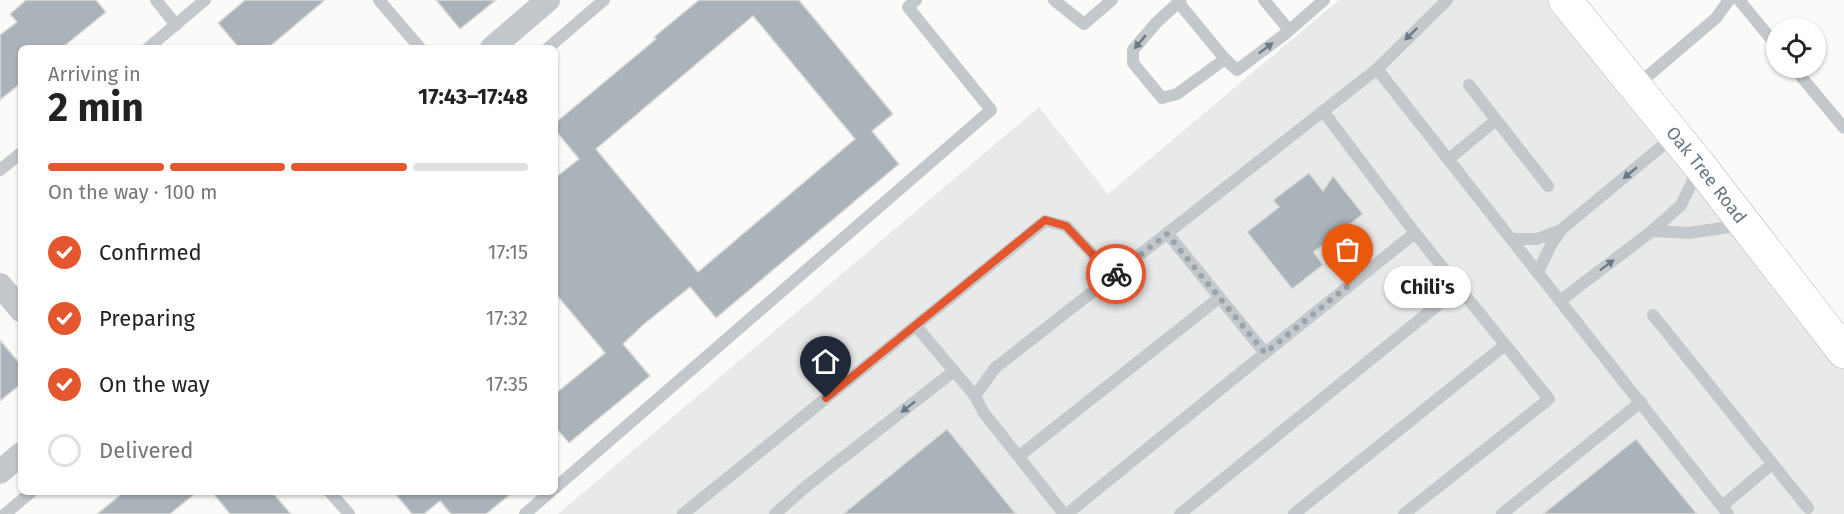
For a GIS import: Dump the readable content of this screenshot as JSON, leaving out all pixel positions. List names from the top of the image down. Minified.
{"streets":{"main road":["Oak Tree Road"]},"places":["Chili's"],"page":{"heading":["2 min","Arriving in","17:43–17:48"],"bar":"On the way · 100 m","list":[["Confirmed","17:15"],["Preparing","17:32"],["On the way","17:35"],"Delivered"],"bubble":"Chili's"}}
